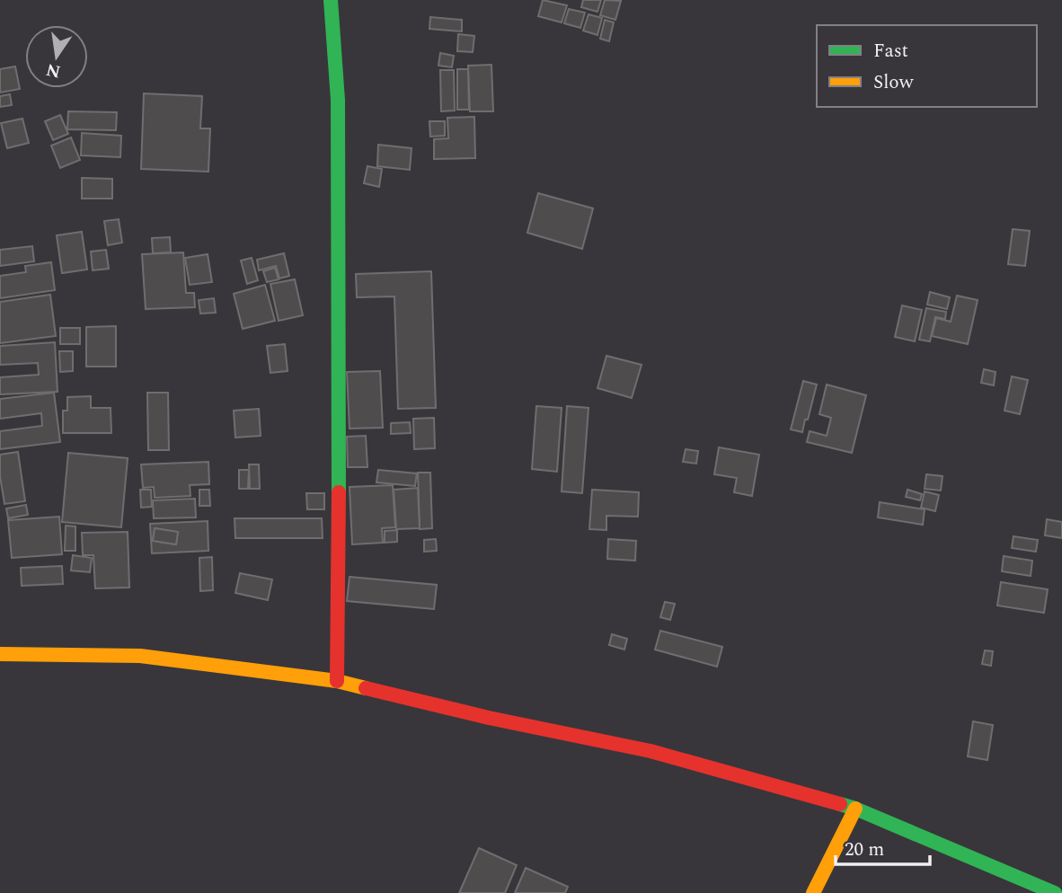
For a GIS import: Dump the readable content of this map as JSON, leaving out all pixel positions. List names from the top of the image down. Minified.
{"legend":["Fast","Slow"],"scale_bar":"20 m","north":"bottom"}
